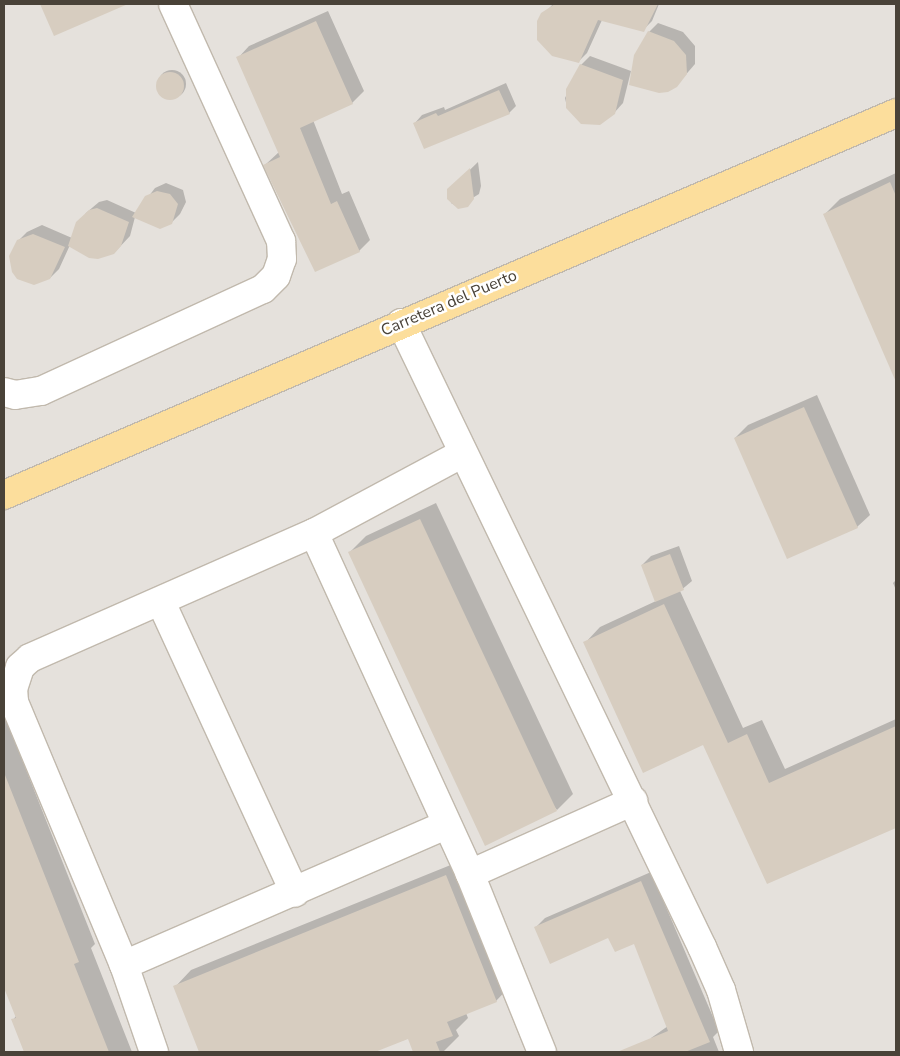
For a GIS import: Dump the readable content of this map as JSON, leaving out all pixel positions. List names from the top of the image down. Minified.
{"streets":{"main road":["Carretera del Puerto"]}}
